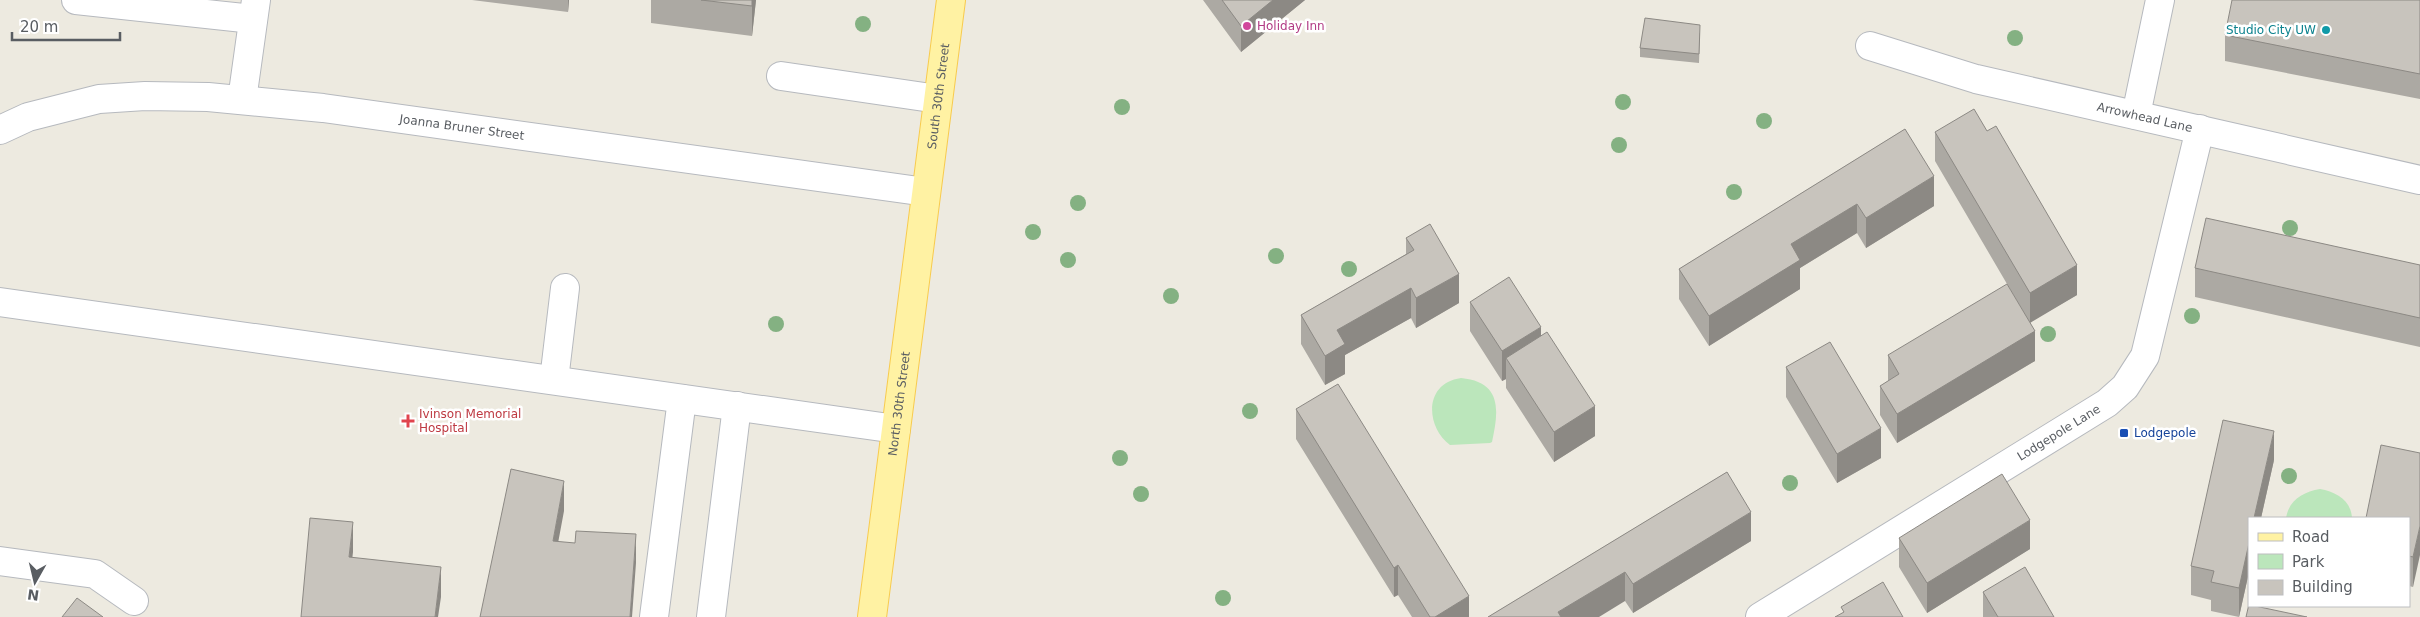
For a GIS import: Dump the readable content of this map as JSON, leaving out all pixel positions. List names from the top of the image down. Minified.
{"streets":{"main road":["South 30th Street","North 30th Street"],"street":["Arrowhead Lane","Joanna Bruner Street","Lodgepole Lane"]},"crossings":[["South 30th Street","Joanna Bruner Street"],["South 30th Street","North 30th Street"],["Arrowhead Lane","Lodgepole Lane"],["Joanna Bruner Street","North 30th Street"]],"places":{"other":["Holiday Inn","Studio City UW"],"health":["Ivinson Memorial Hospital"],"transit":["Lodgepole"]},"legend":["Road","Park","Building"],"scale_bar":"20 m","north":"bottom"}
